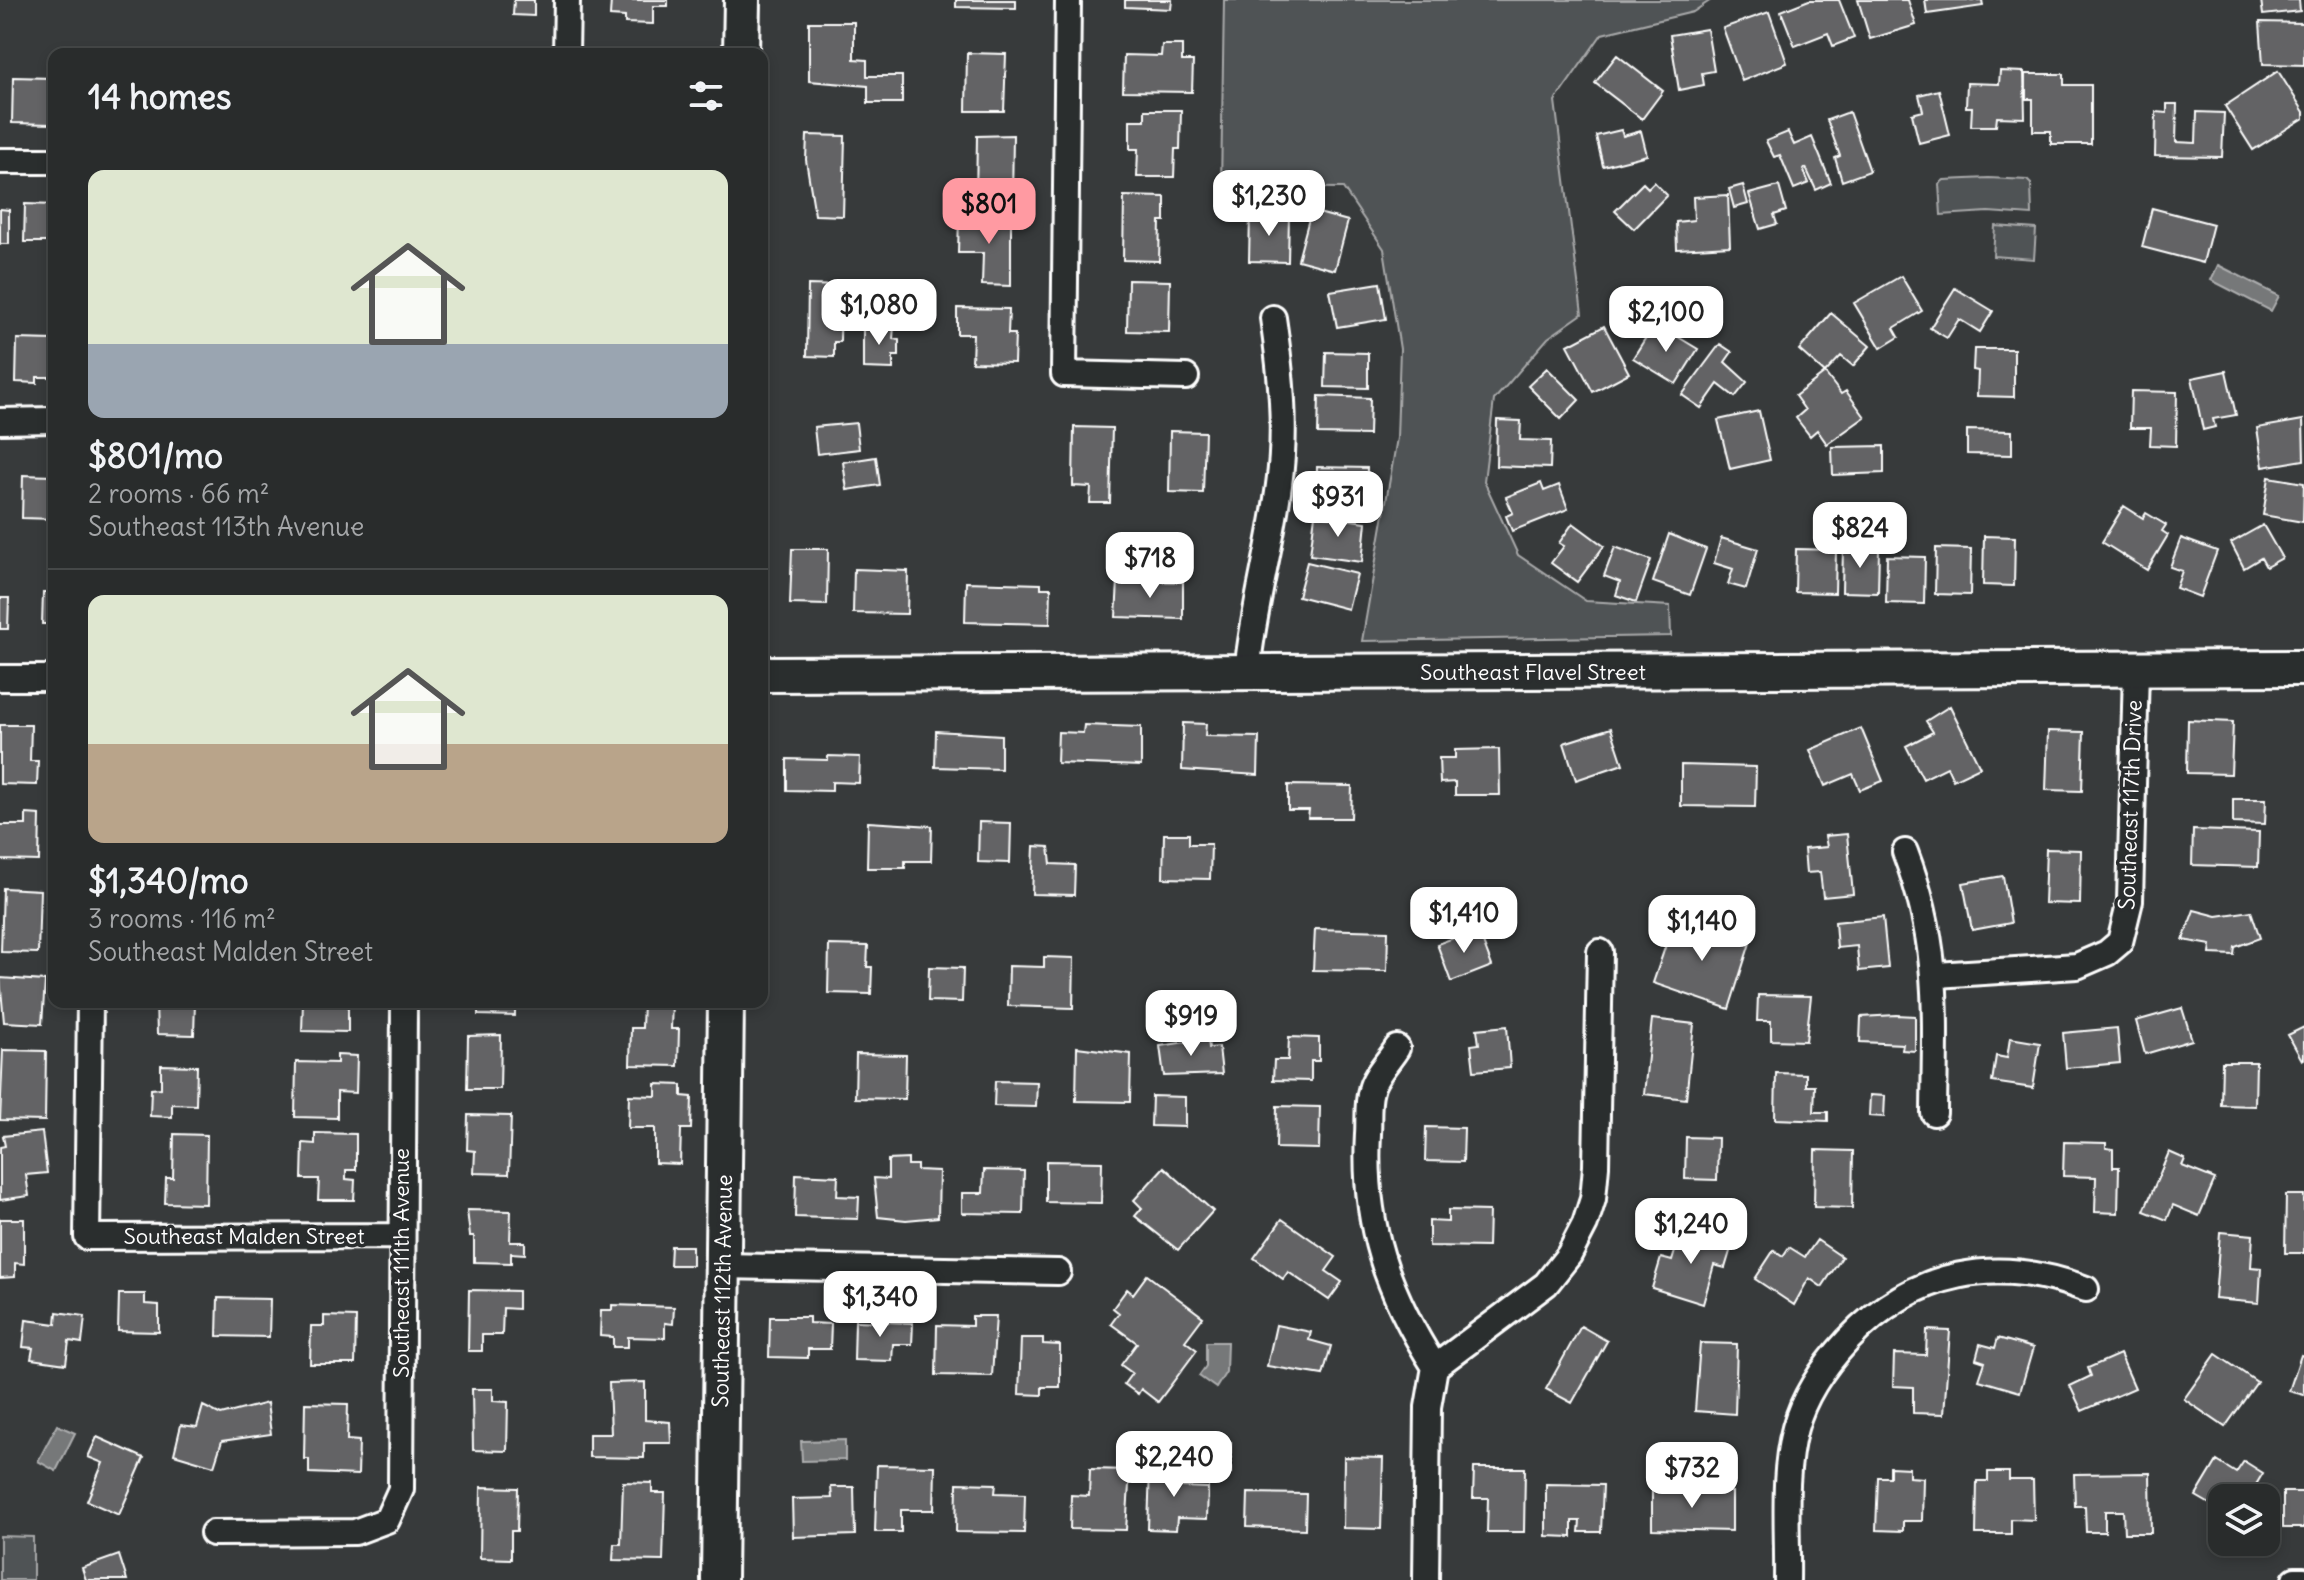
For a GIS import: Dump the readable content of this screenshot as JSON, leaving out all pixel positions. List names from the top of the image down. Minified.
{"streets":{"street":["Southeast Flavel Street","Southeast 117th Drive","Southeast Malden Street","Southeast 111th Avenue","Southeast 112th Avenue"]},"crossings":[["Southeast Flavel Street","Southeast 117th Drive"],["Southeast Malden Street","Southeast 111th Avenue"]],"page":{"heading":"14 homes","list":[{"name":"$801/mo","note":"2 rooms · 66 m² · Southeast 113th Avenue"},{"name":"$1,340/mo","note":"3 rooms · 116 m² · Southeast Malden Street"}],"price":["$1,230","$801","$1,080","$2,100","$931","$824","$718","$1,410","$1,140","$919","$1,240","$1,340","$2,240","$732"]}}
